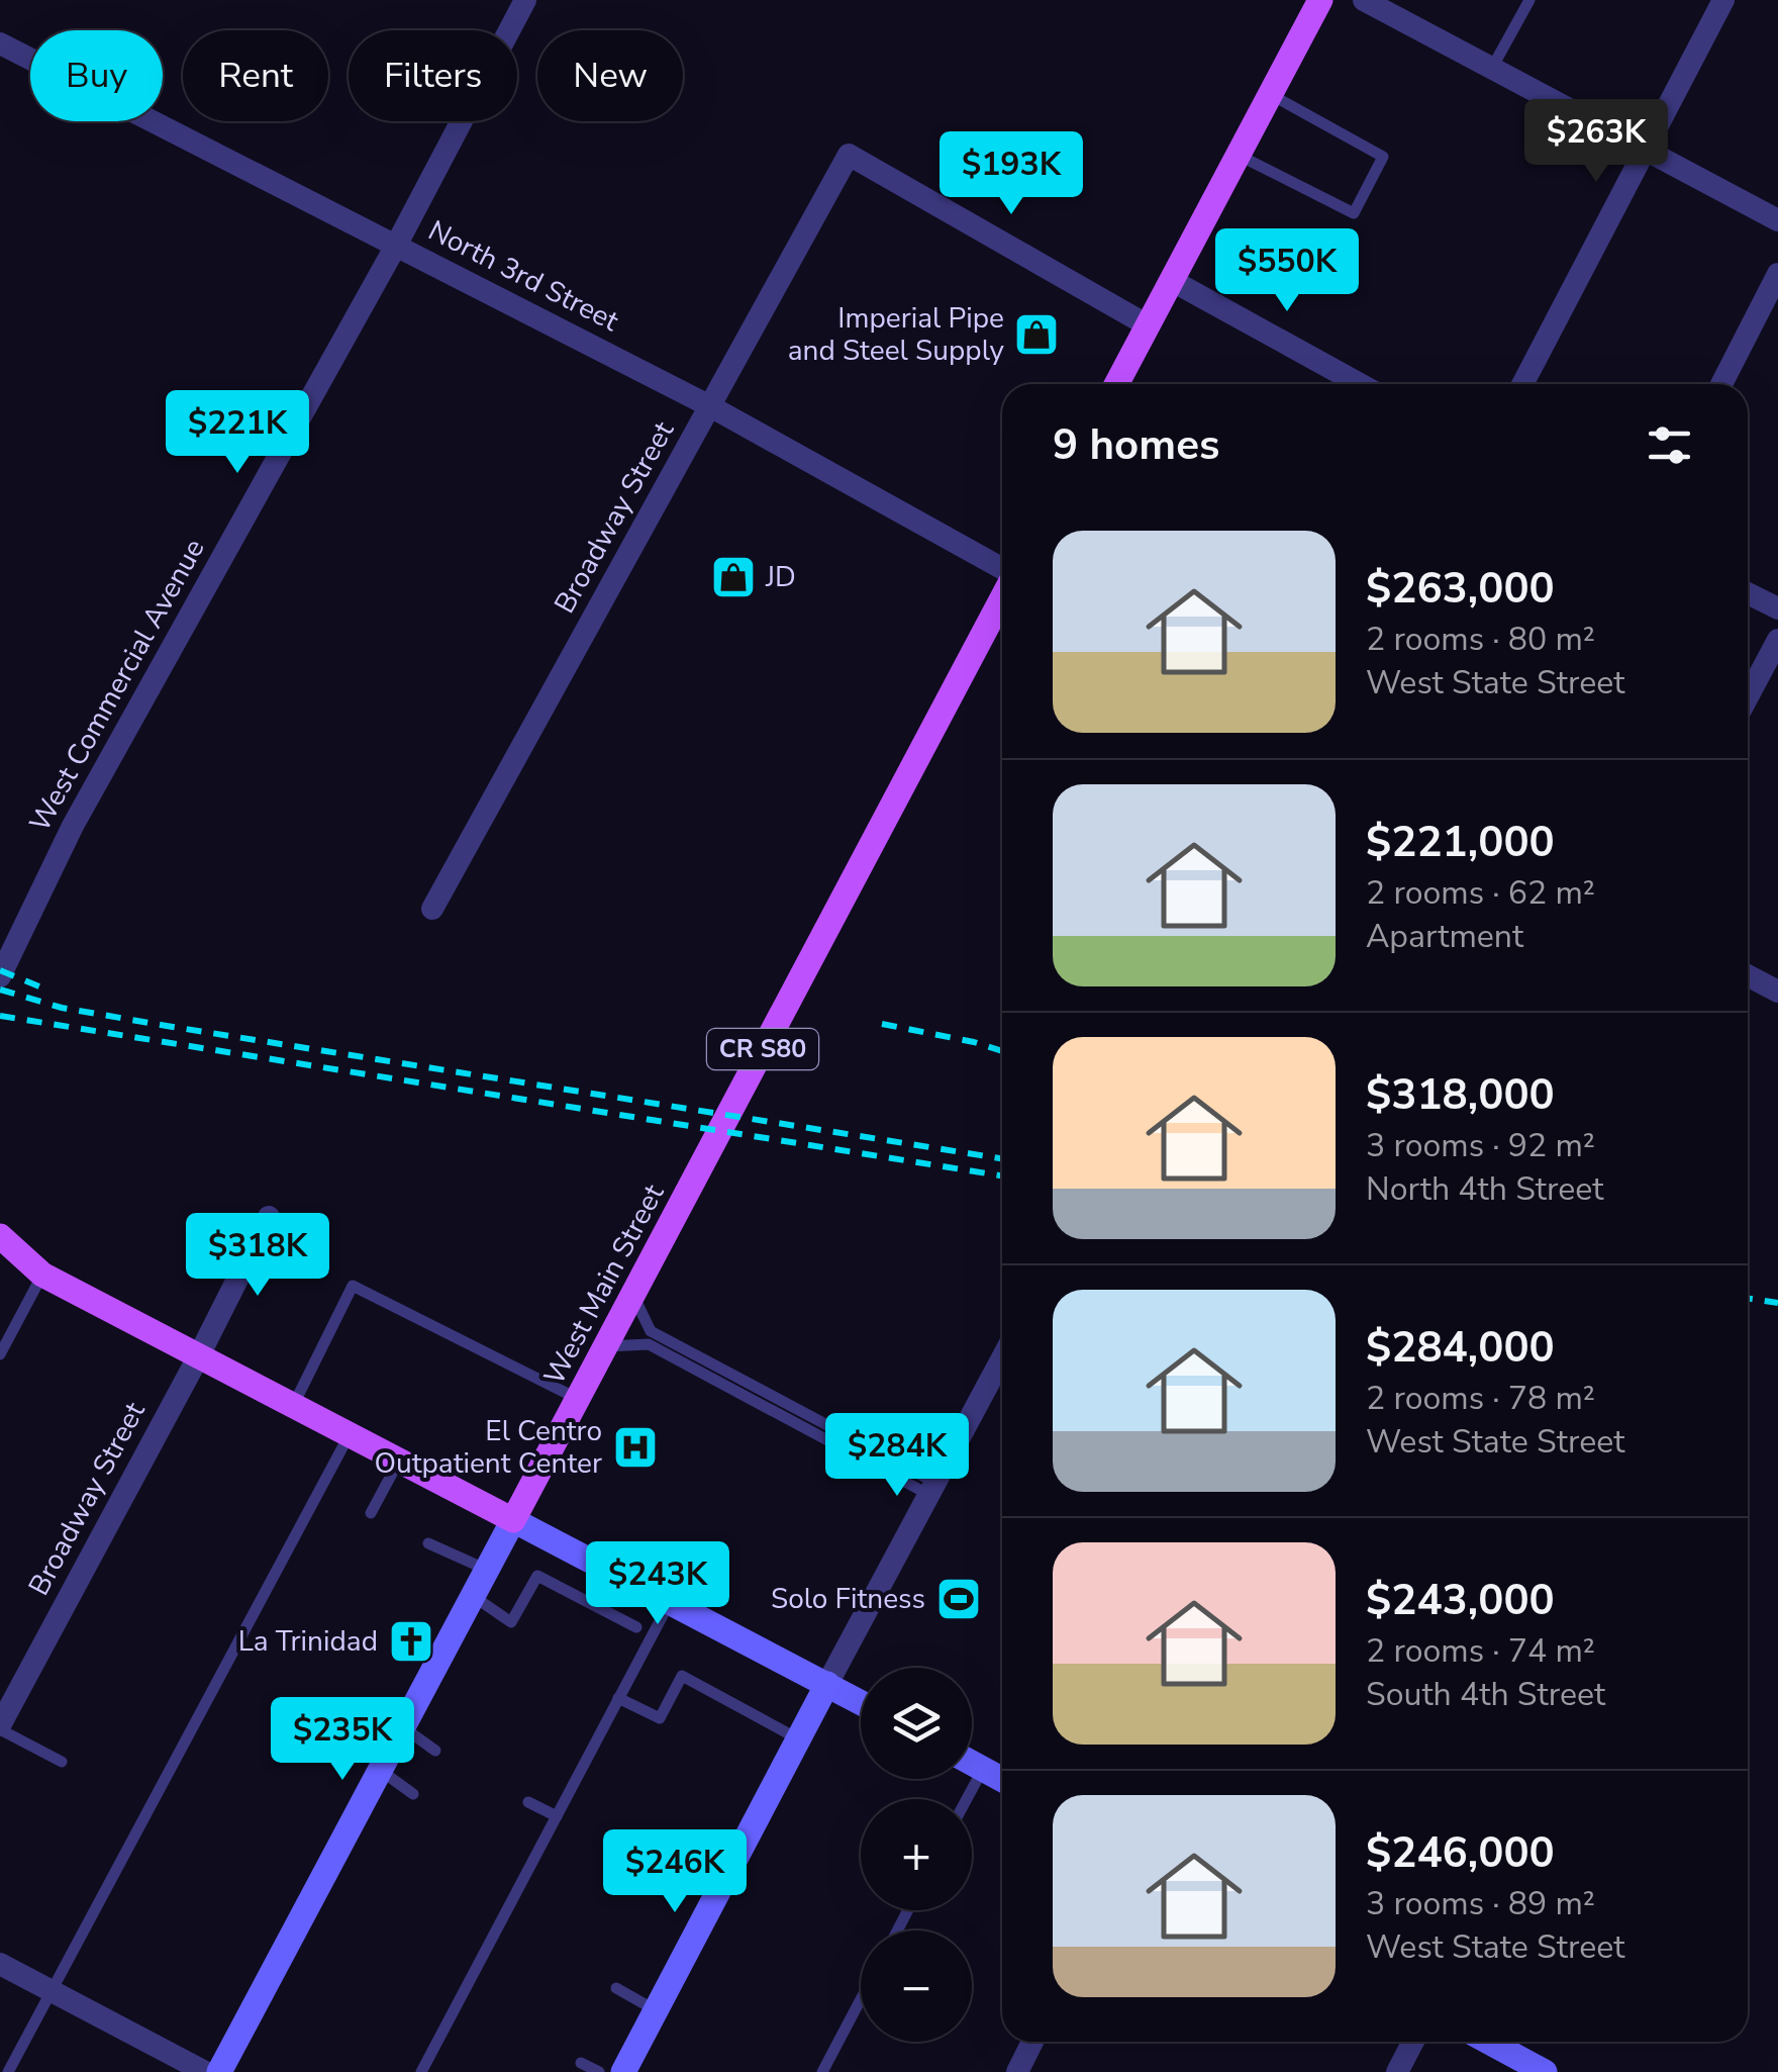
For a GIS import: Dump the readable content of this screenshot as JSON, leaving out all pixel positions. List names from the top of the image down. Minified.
{"streets":{"main road":["CR S80","West Main Street"],"street":["North 3rd Street","Broadway Street","West Commercial Avenue"]},"crossings":[["North 3rd Street","Broadway Street"],["North 3rd Street","West Commercial Avenue"]],"places":{"shop":["Imperial Pipe and Steel Supply","JD"],"hospital":["El Centro Outpatient Center"],"sports":["Solo Fitness"],"church":["La Trinidad"]},"page":{"chip":["Buy","Rent","Filters","New"],"price":["$263K","$193K","$550K","$221K","$318K","$284K","$243K","$235K","$246K"],"heading":"9 homes","list":[{"name":"$263,000","note":"2 rooms · 80 m² · West State Street"},{"name":"$221,000","note":"2 rooms · 62 m² · Apartment"},{"name":"$318,000","note":"3 rooms · 92 m² · North 4th Street"},{"name":"$284,000","note":"2 rooms · 78 m² · West State Street"},{"name":"$243,000","note":"2 rooms · 74 m² · South 4th Street"},{"name":"$246,000","note":"3 rooms · 89 m² · West State Street"}],"map_buttons":["+","−"]}}
